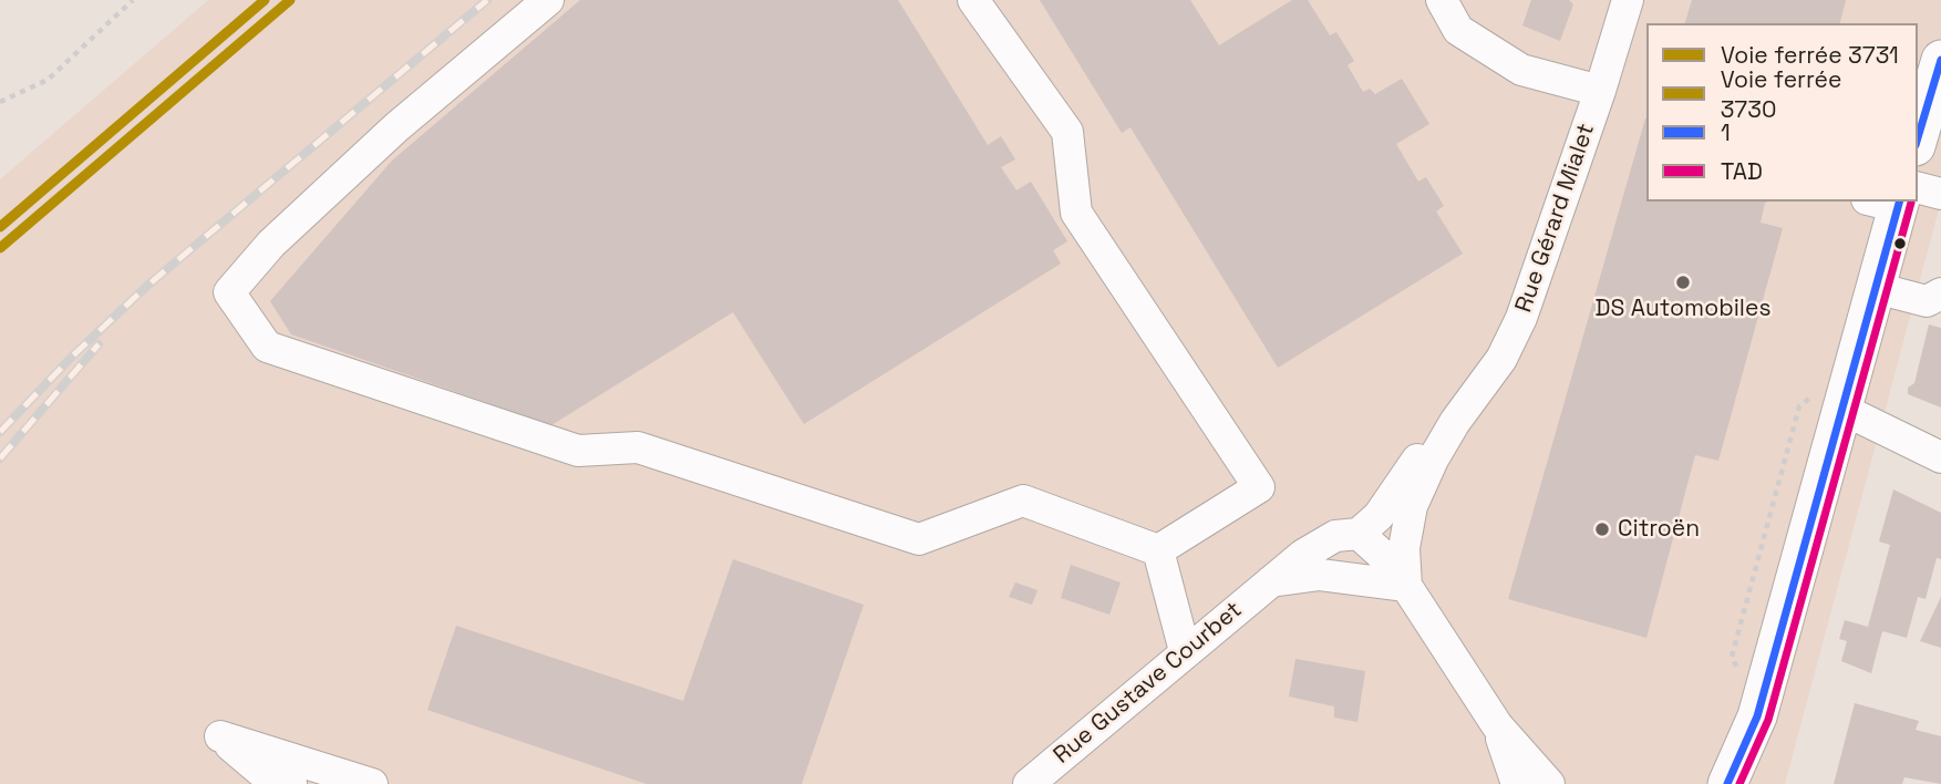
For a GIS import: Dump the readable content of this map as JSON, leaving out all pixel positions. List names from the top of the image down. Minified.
{"streets":{"street":["Rue Gérard Mialet","Rue Gustave Courbet"]},"crossings":[["Rue Gérard Mialet","Rue Gustave Courbet"]],"places":["DS Automobiles","Citroën"],"lines":["rail line 3731","rail line 3730","transit line 1","transit line TAD"],"legend":["Voie ferrée 3731","Voie ferrée 3730","1","TAD"]}
